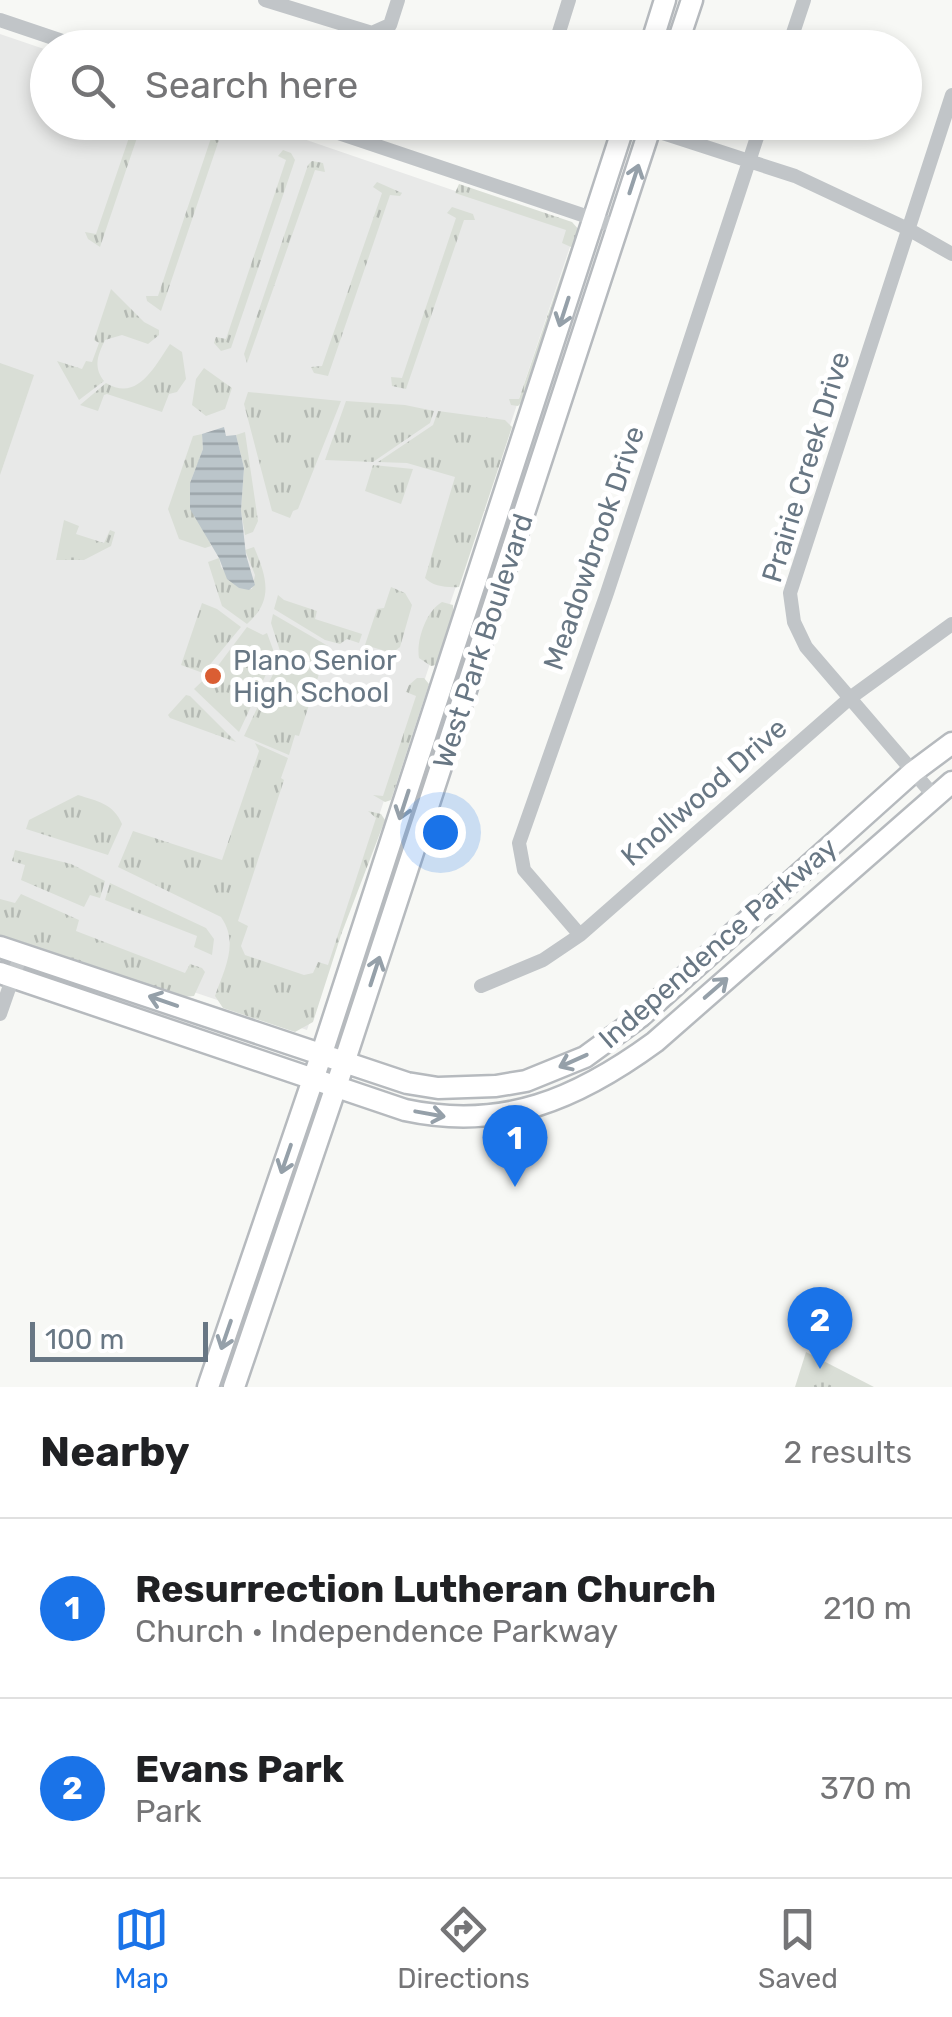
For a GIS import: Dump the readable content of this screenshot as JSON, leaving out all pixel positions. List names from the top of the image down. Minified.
{"streets":{"main road":["West Park Boulevard","Independence Parkway"],"street":["Prairie Creek Drive","Meadowbrook Drive","Knollwood Drive"]},"crossings":[["Prairie Creek Drive","Knollwood Drive"],["Prairie Creek Drive","Independence Parkway"],["Meadowbrook Drive","Knollwood Drive"],["West Park Boulevard","Independence Parkway"]],"places":["Plano Senior High School"],"scale_bar":"100 m","page":{"search":"Search here","pins":["1","2"],"scale":"100 m","heading":["Nearby","2 results"],"list":[{"mark":"1","name":"Resurrection Lutheran Church","note":"Church · Independence Parkway","value":"210 m"},{"mark":"2","name":"Evans Park","note":"Park","value":"370 m"}],"nav":["Map","Directions","Saved"]}}
